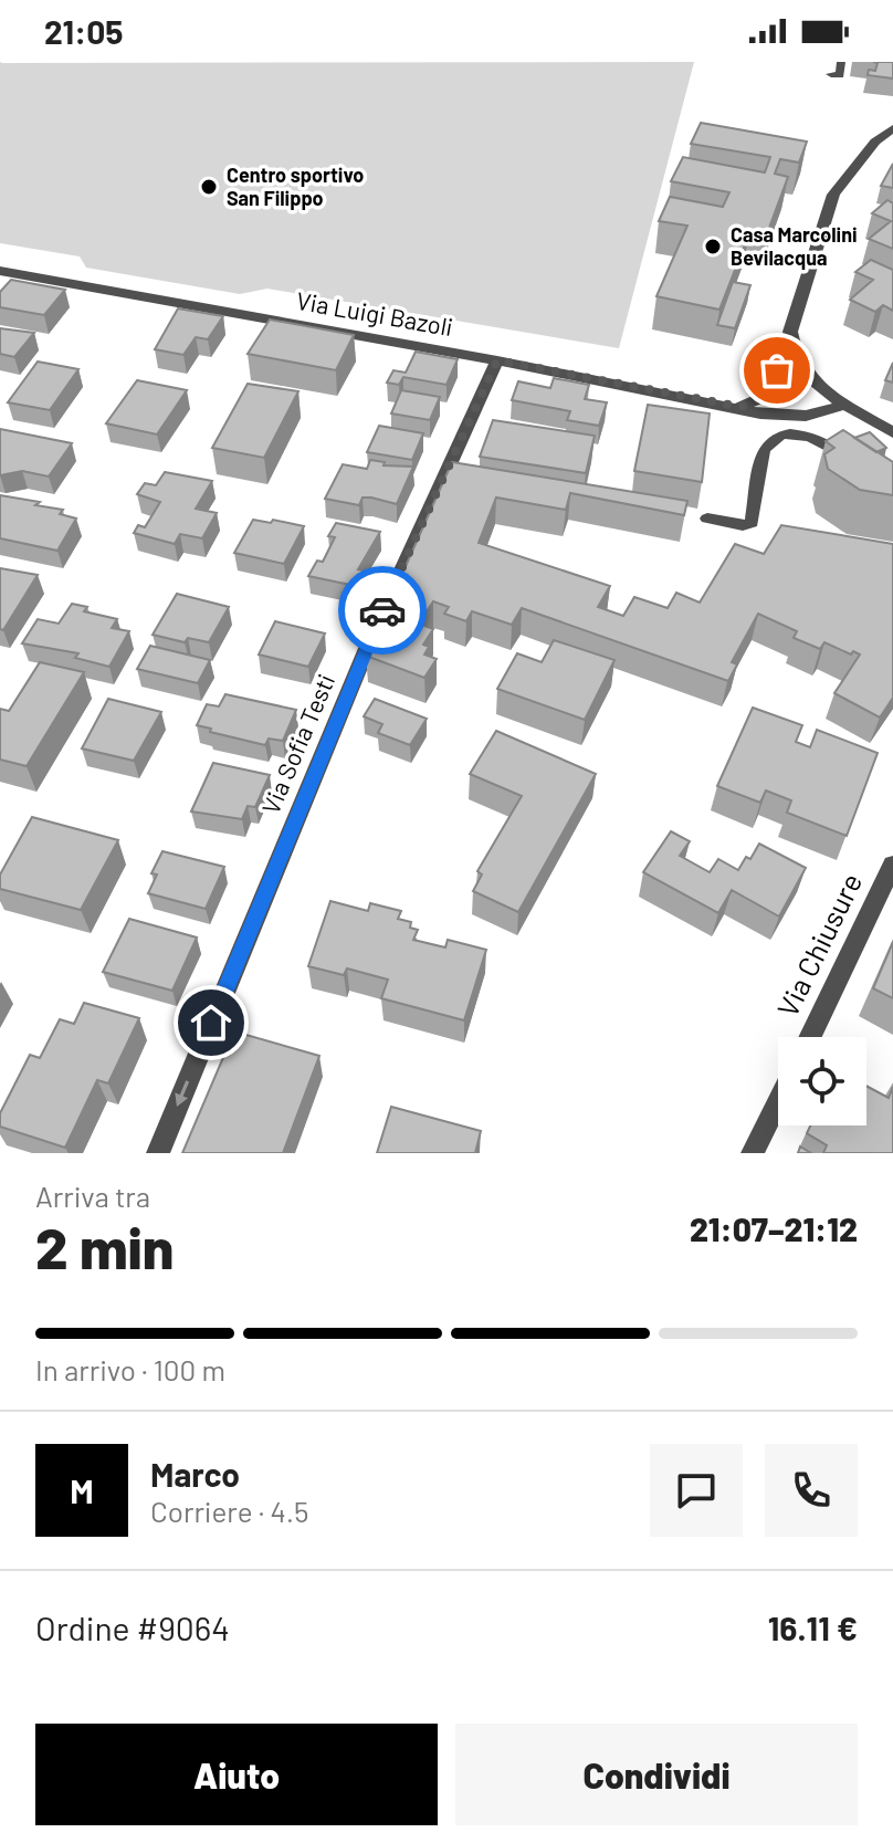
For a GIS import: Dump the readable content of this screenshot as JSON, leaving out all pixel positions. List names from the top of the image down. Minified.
{"streets":{"street":["Via Luigi Bazoli","Via Sofia Testi","Via Chiusure"]},"crossings":[["Via Luigi Bazoli","Via Sofia Testi"]],"one_way":["Via Sofia Testi"],"places":["Centro sportivo San Filippo","Casa Marcolini Bevilacqua"],"page":{"status":"21:05","heading":["2 min","Arriva tra","21:07–21:12"],"panel":["Marco","Corriere · 4.5","Ordine #9064","16.11 €"],"bar":"In arrivo · 100 m","round":"M","buttons":["Aiuto","Condividi"]}}
